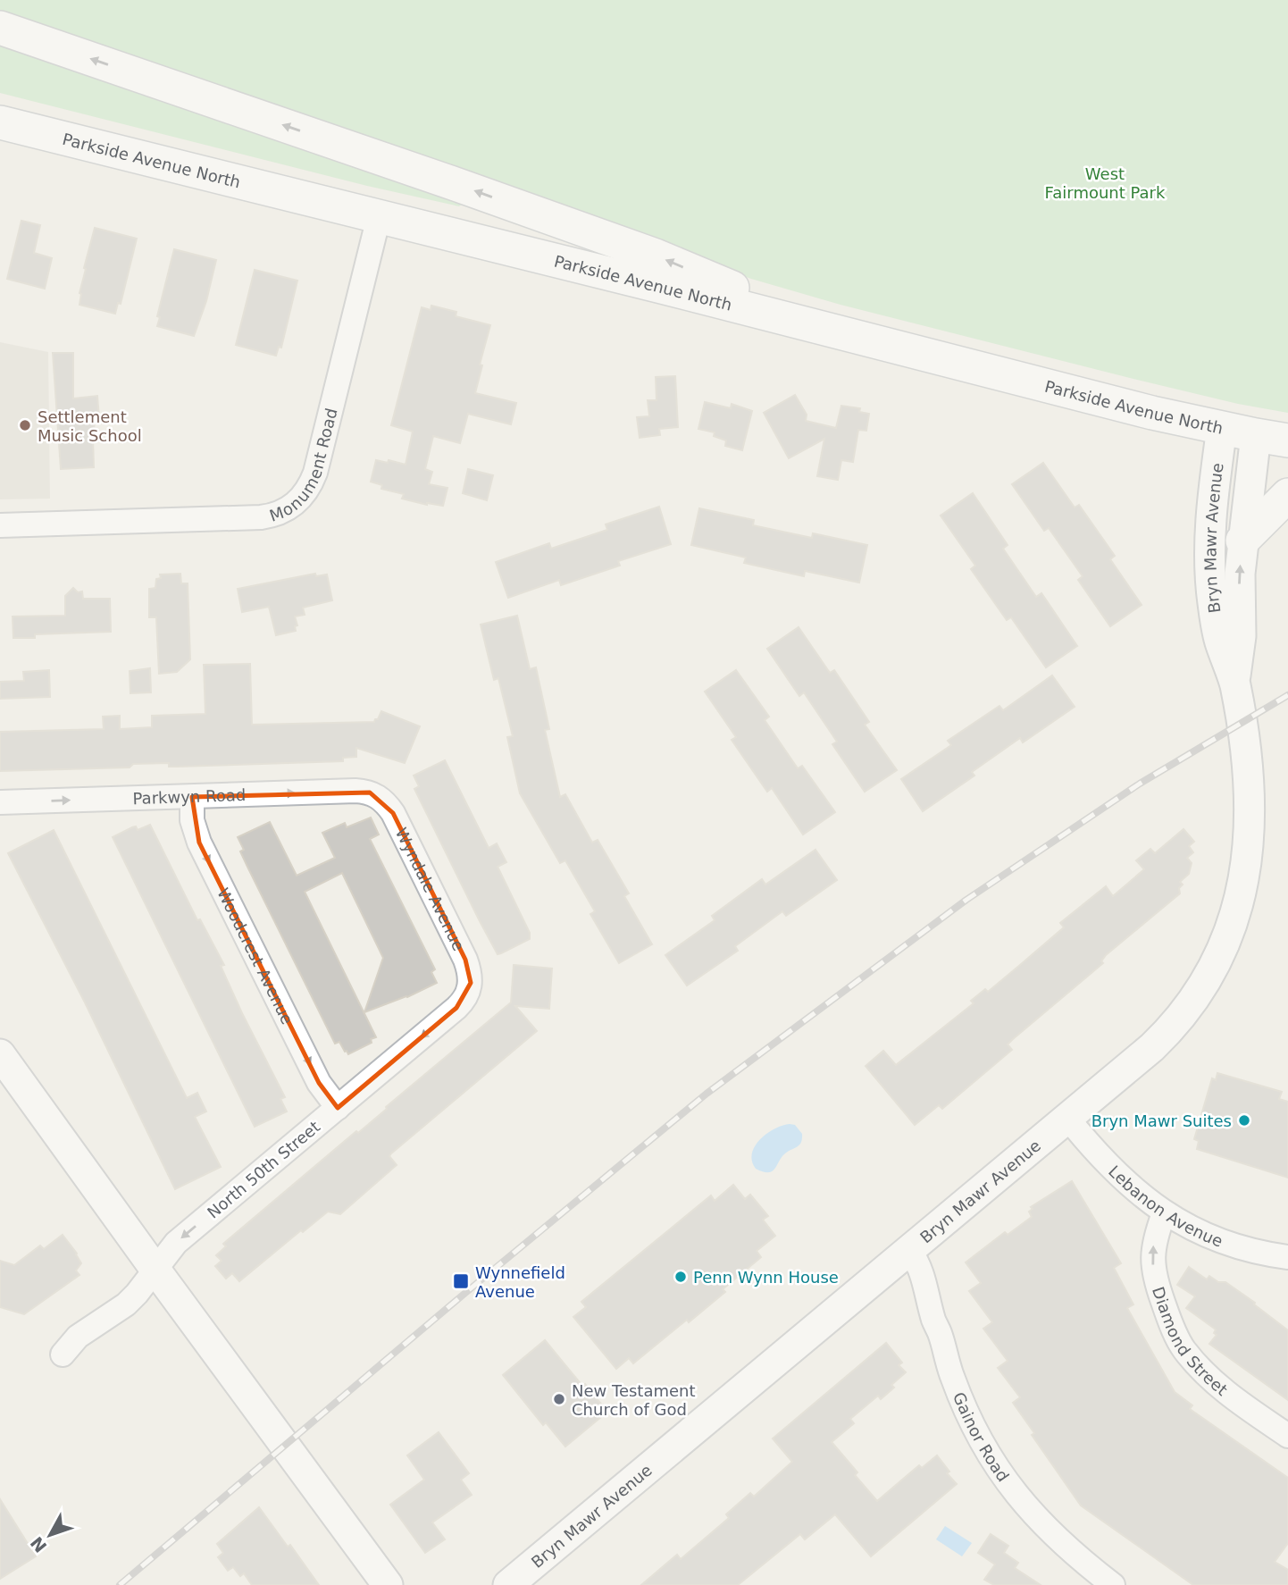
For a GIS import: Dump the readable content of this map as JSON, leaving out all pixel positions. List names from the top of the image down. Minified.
{"streets":{"main road":["Parkside Avenue North"],"street":["Monument Road","Bryn Mawr Avenue","Parkwyn Road","Wyndale Avenue","Woodcrest Avenue","North 50th Street","Lebanon Avenue","Diamond Street","Gainor Road"]},"crossings":[["Parkside Avenue North","Monument Road"],["Parkside Avenue North","Bryn Mawr Avenue"],["Bryn Mawr Avenue","Lebanon Avenue"],["Bryn Mawr Avenue","Gainor Road"],["Parkwyn Road","Wyndale Avenue"],["Parkwyn Road","Woodcrest Avenue"],["Wyndale Avenue","North 50th Street"],["Woodcrest Avenue","North 50th Street"],["Lebanon Avenue","Diamond Street"]],"one_way":["Parkwyn Road","Woodcrest Avenue","North 50th Street","Diamond Street"],"parks":["West Fairmount Park"],"places":{"other":["Settlement Music School","Bryn Mawr Suites","Penn Wynn House","New Testament Church of God"],"transit":["Wynnefield Avenue"]},"north":"bottom left"}
